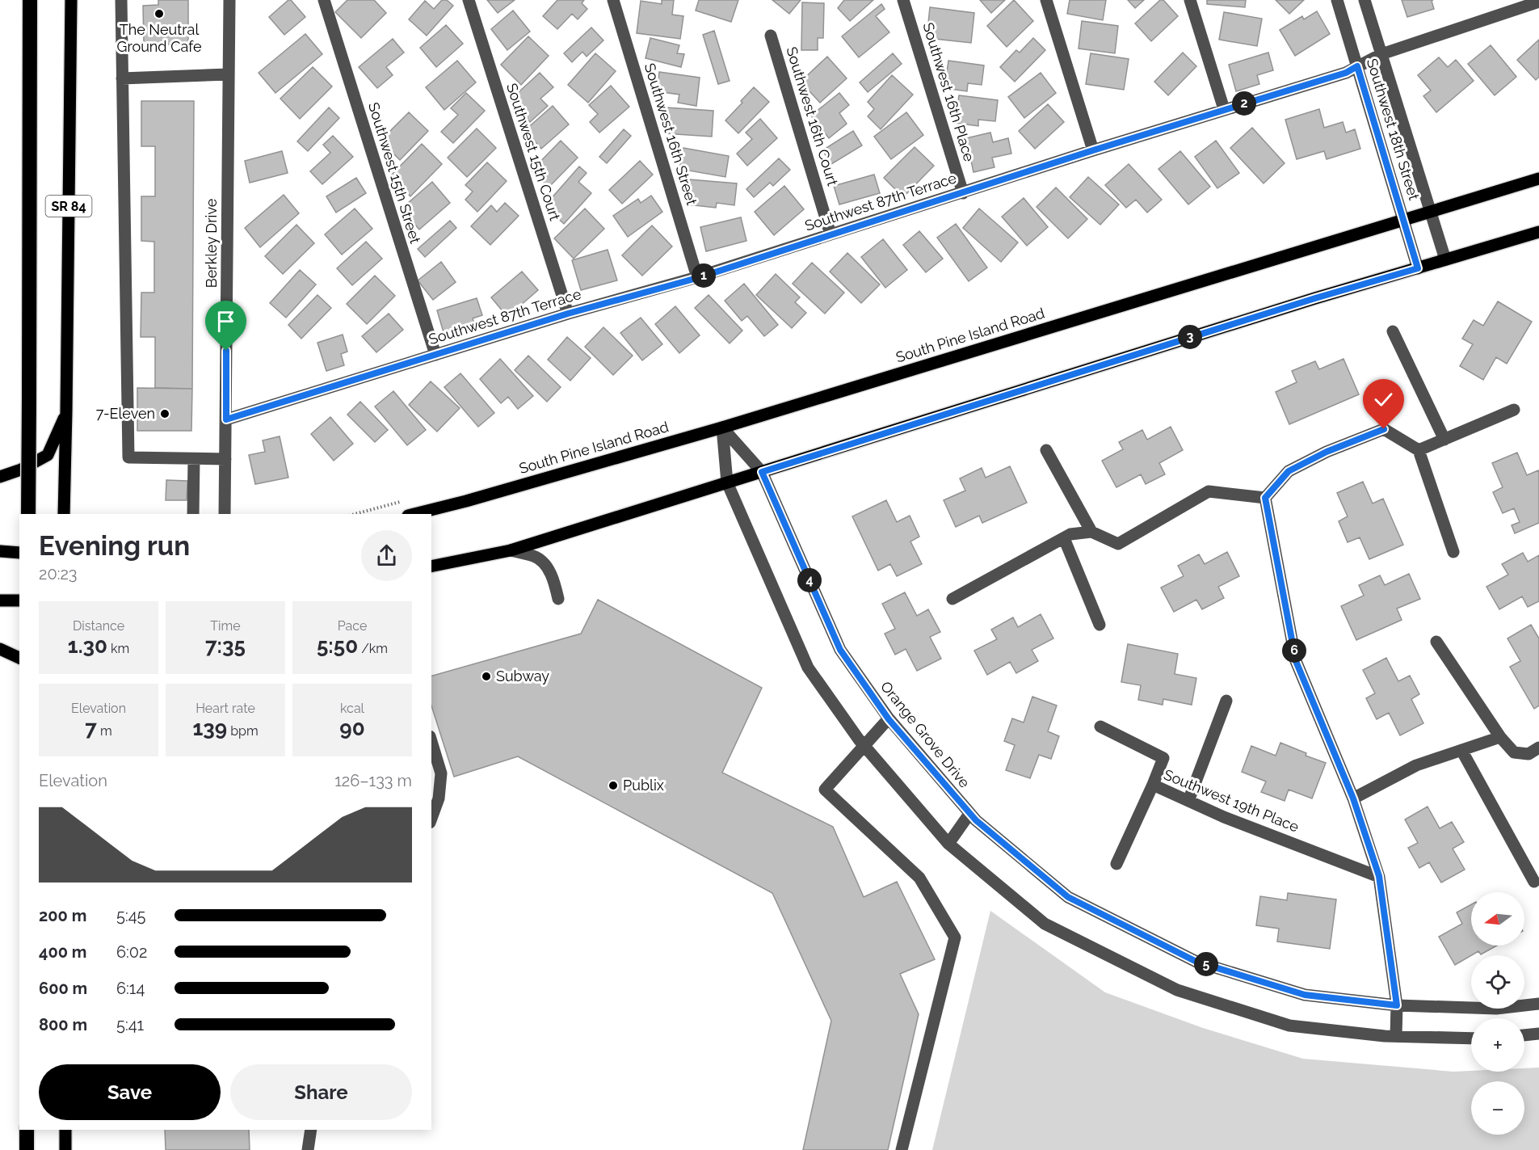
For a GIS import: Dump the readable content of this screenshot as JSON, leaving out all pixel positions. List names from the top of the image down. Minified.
{"streets":{"main road":["SR 84","South Pine Island Road"],"street":["Southwest 16th Place","Southwest 16th Court","Southwest 18th Street","Southwest 16th Street","Southwest 15th Court","Southwest 15th Street","Southwest 87th Terrace","Berkley Drive","Orange Grove Drive","Southwest 19th Place"]},"crossings":[["Southwest 16th Place","Southwest 87th Terrace"],["Southwest 16th Court","Southwest 87th Terrace"],["Southwest 18th Street","Southwest 87th Terrace"],["Southwest 18th Street","South Pine Island Road"],["Southwest 16th Street","Southwest 87th Terrace"],["Southwest 15th Court","Southwest 87th Terrace"],["Southwest 15th Street","Southwest 87th Terrace"],["Southwest 87th Terrace","Berkley Drive"],["South Pine Island Road","Orange Grove Drive"]],"places":["The Neutral Ground Cafe","7-Eleven","Subway","Publix"],"north":"left","page":{"pins":["2","1","3","4","6","5"],"heading":["Evening run","20:23"],"stats":[["Distance","1.30 km"],["Time","7:35"],["Pace","5:50 /km"],["Elevation","7 m"],["Heart rate","139 bpm"],["kcal","90"]],"chart":["Elevation","126–133 m"],"map_buttons":["+","−"],"list":[{"name":"200 m","note":"5:45"},{"name":"400 m","note":"6:02"},{"name":"600 m","note":"6:14"},{"name":"800 m","note":"5:41"}],"buttons":["Save","Share"]}}
